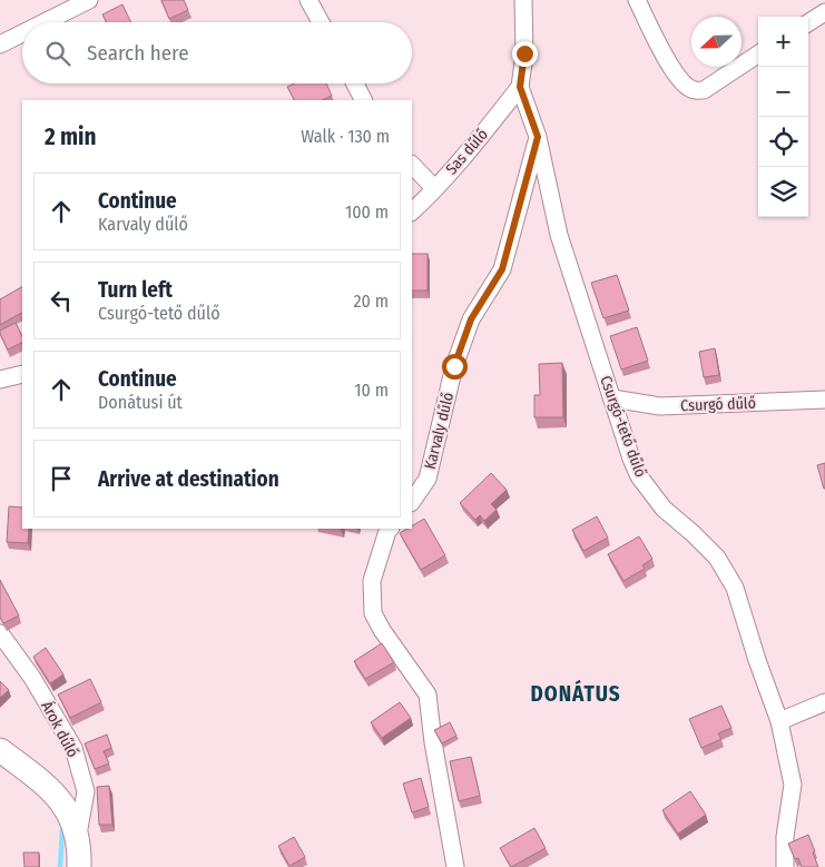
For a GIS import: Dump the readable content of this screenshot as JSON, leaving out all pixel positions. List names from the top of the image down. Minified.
{"streets":{"street":["Sas dűlő","Csurgó dűlő","Csurgó-tető dűlő","Karvaly dűlő","Árok dűlő"]},"crossings":[["Sas dűlő","Csurgó-tető dűlő"],["Csurgó dűlő","Csurgó-tető dűlő"],["Csurgó-tető dűlő","Karvaly dűlő"]],"districts":["DONÁTUS"],"north":"left","page":{"map_buttons":["+","−"],"search":"Search here","heading":["2 min","Walk · 130 m"],"list":[["Continue","Karvaly dűlő","100 m"],["Turn left","Csurgó-tető dűlő","20 m"],["Continue","Donátusi út","10 m"],"Arrive at destination"]}}
